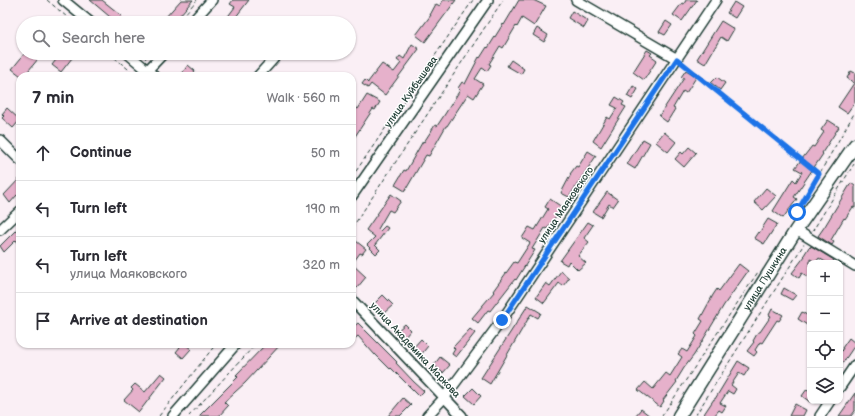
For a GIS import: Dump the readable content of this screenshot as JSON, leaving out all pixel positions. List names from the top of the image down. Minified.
{"streets":{"main road":["улица Пушкина"],"street":["улица Куйбышева","улица Маяковского","улица Академика Маркова"]},"crossings":[["улица Маяковского","улица Академика Маркова"]],"page":{"search":"Search here","heading":["7 min","Walk · 560 m"],"list":[["Continue","50 m"],["Turn left","190 m"],["Turn left","улица Маяковского","320 m"],"Arrive at destination"],"map_buttons":["+","−"]}}
